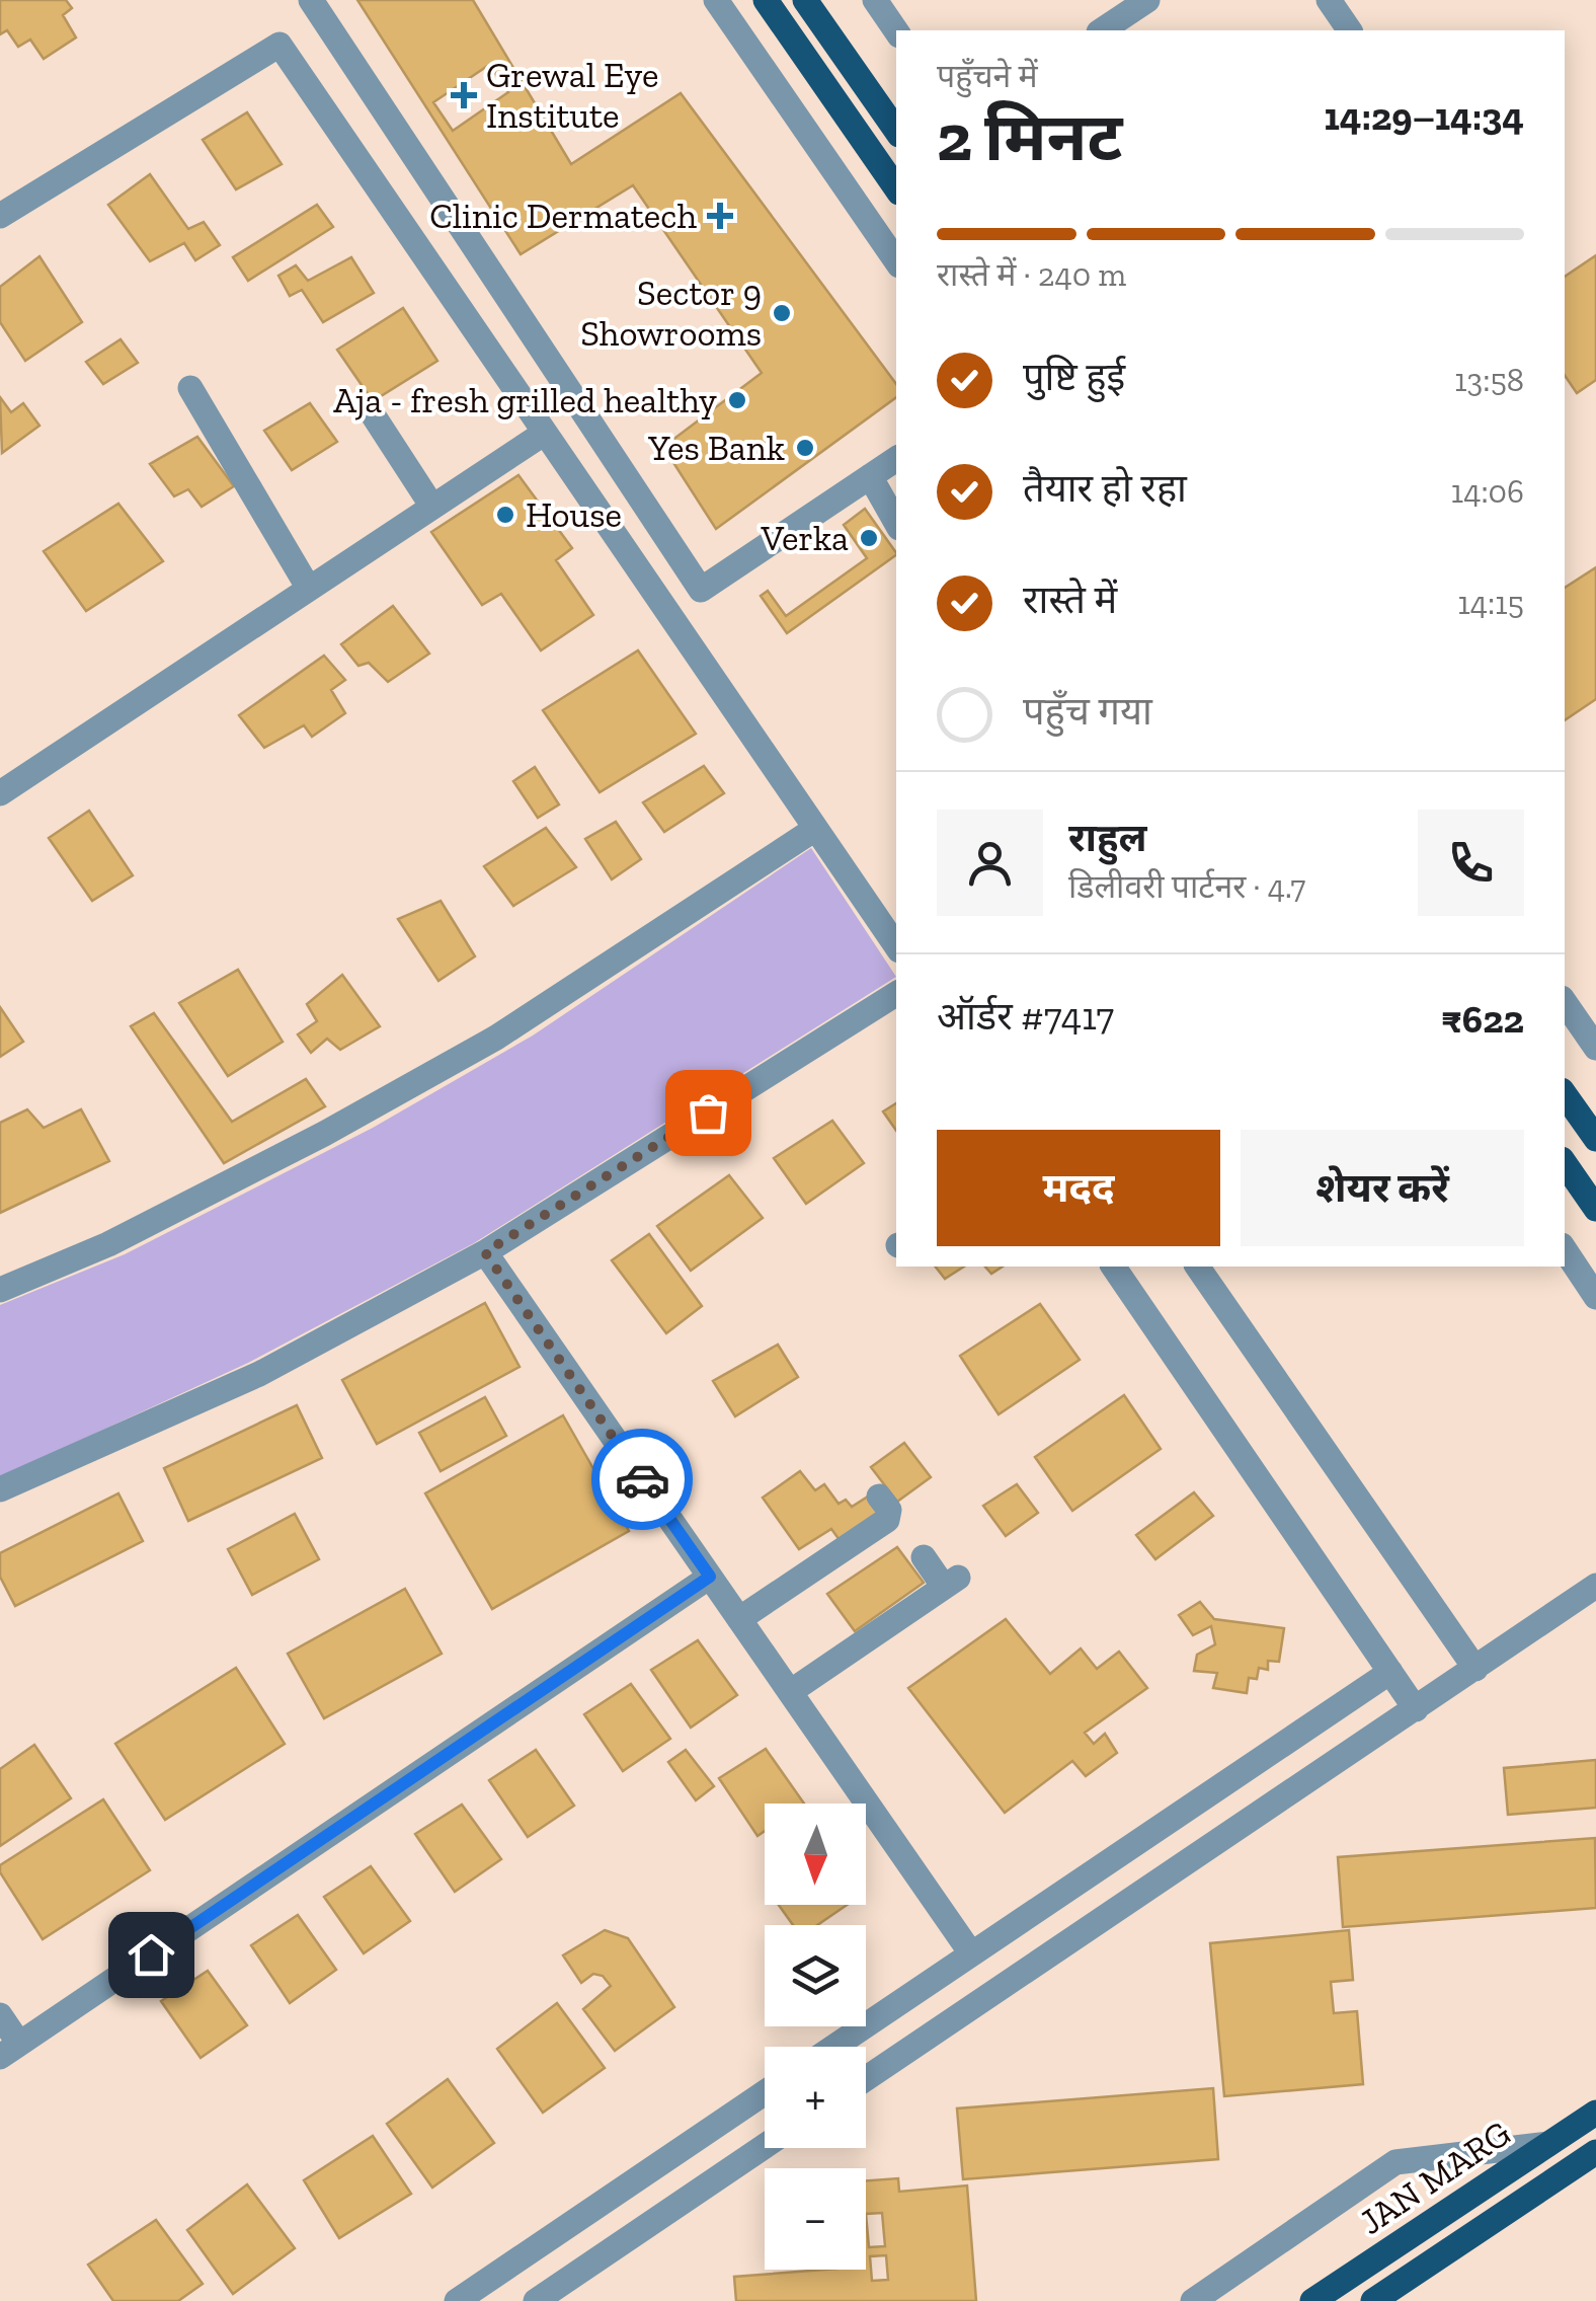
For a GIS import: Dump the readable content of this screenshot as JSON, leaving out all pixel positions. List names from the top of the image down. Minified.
{"streets":{"main road":["JAN MARG"]},"places":{"health":["Grewal Eye Institute","Clinic Dermatech"],"other":["Sector 9 Showrooms","Aja - fresh grilled healthy","Yes Bank","House","Verka"]},"north":"bottom","page":{"heading":["2 मिनट","पहुँचने में","14:29–14:34"],"panel":["राहुल","डिलीवरी पार्टनर · 4.7","ऑर्डर #7417","₹622"],"bar":"रास्ते में · 240 m","list":[["पुष्टि हुई","13:58"],["तैयार हो रहा","14:06"],["रास्ते में","14:15"],"पहुँच गया"],"buttons":["मदद","शेयर करें"],"map_buttons":["+","−"]}}
